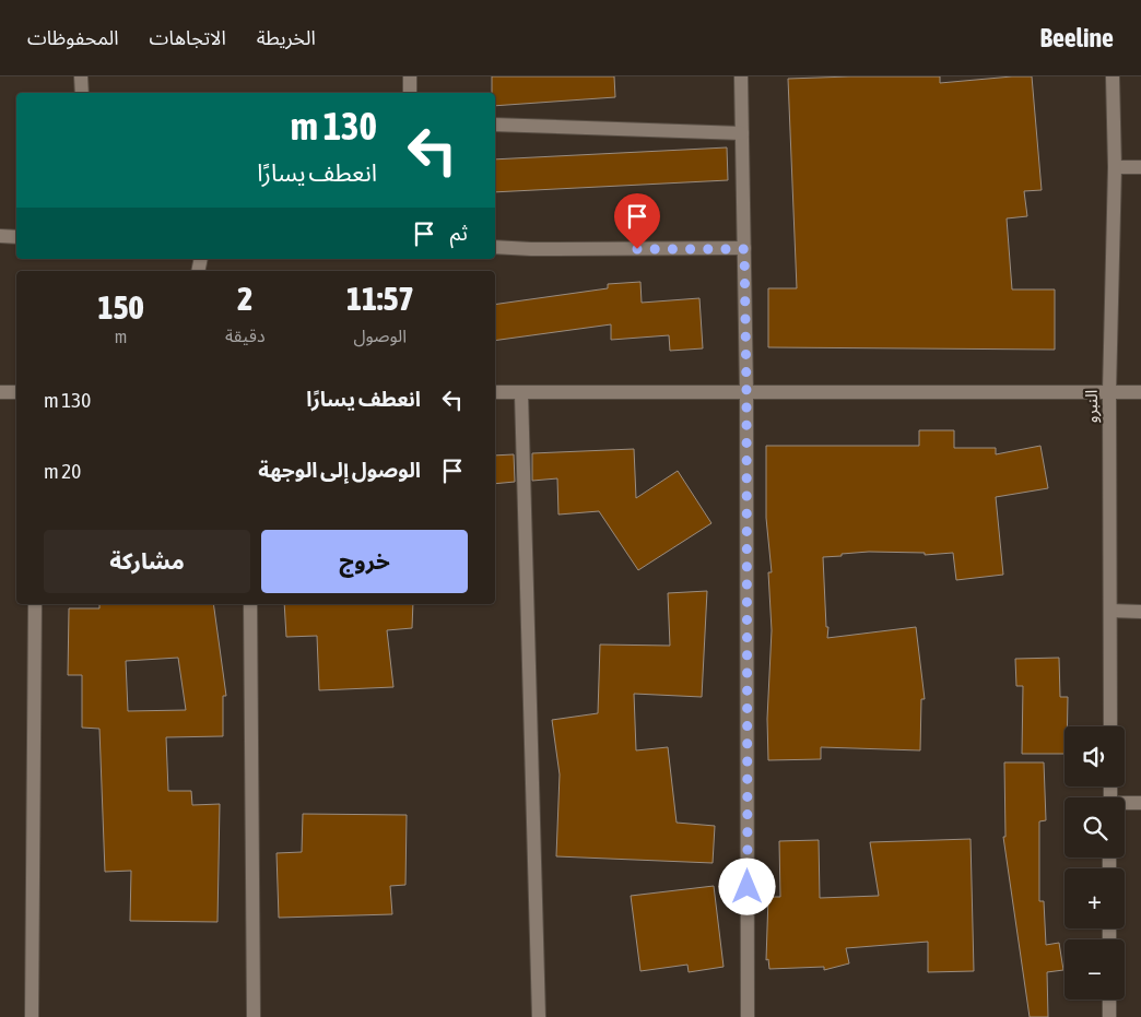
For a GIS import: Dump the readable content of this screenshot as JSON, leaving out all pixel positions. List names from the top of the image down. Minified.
{"streets":{"street":["النبرو"]},"page":{"header":"Beeline","nav":["الخريطة","الاتجاهات","المحفوظات"],"turn":["130 m","انعطف يسارًا"],"then":"ثم","eta":["11:57","الوصول","2","دقيقة","150","m"],"list":[{"name":"انعطف يسارًا","value":"130 m"},{"name":"الوصول إلى الوجهة","value":"20 m"}],"buttons":["خروج","مشاركة"],"map_buttons":["+","−"]}}
